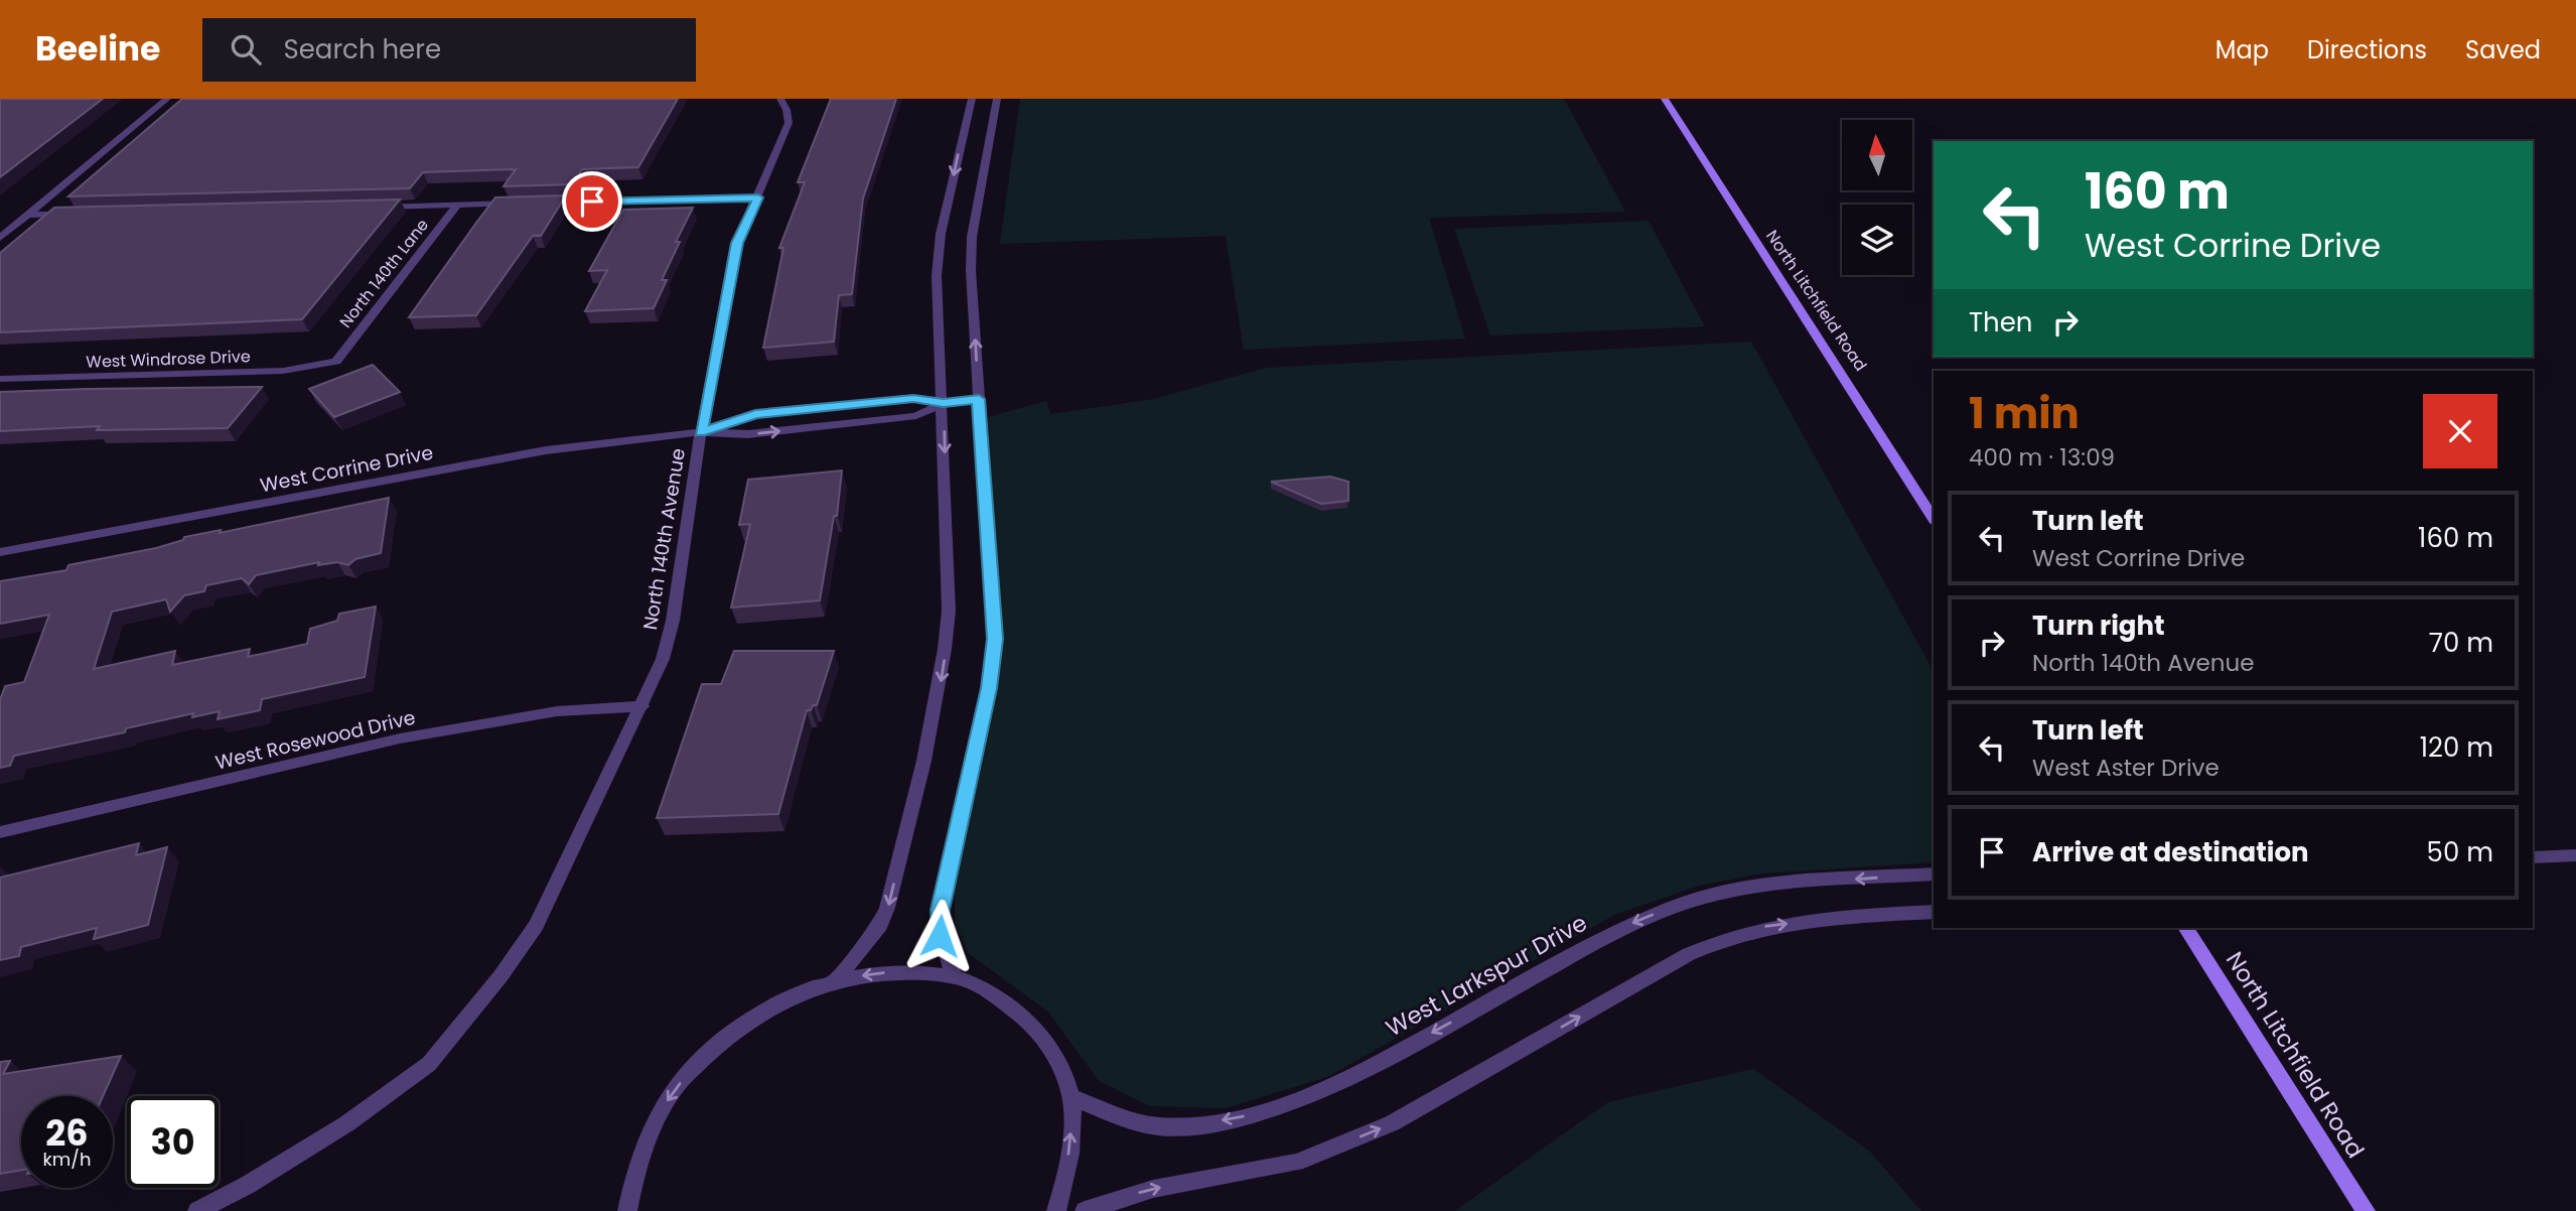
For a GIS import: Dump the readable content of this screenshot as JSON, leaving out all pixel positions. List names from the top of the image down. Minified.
{"streets":{"main road":["North Litchfield Road"],"street":["North 140th Lane","West Windrose Drive","West Corrine Drive","North 140th Avenue","West Rosewood Drive","West Larkspur Drive"]},"crossings":[["North 140th Lane","West Windrose Drive"],["West Corrine Drive","North 140th Avenue"],["North 140th Avenue","West Rosewood Drive"]],"north":"top","page":{"header":"Beeline","search":"Search here","nav":["Map","Directions","Saved"],"turn":["160 m","West Corrine Drive"],"then":"Then","heading":["1 min","400 m · 13:09"],"list":[{"name":"Turn left","note":"West Corrine Drive","value":"160 m"},{"name":"Turn right","note":"North 140th Avenue","value":"70 m"},{"name":"Turn left","note":"West Aster Drive","value":"120 m"},{"name":"Arrive at destination","value":"50 m"}],"speed":"26 km/h","limit":"30"}}
